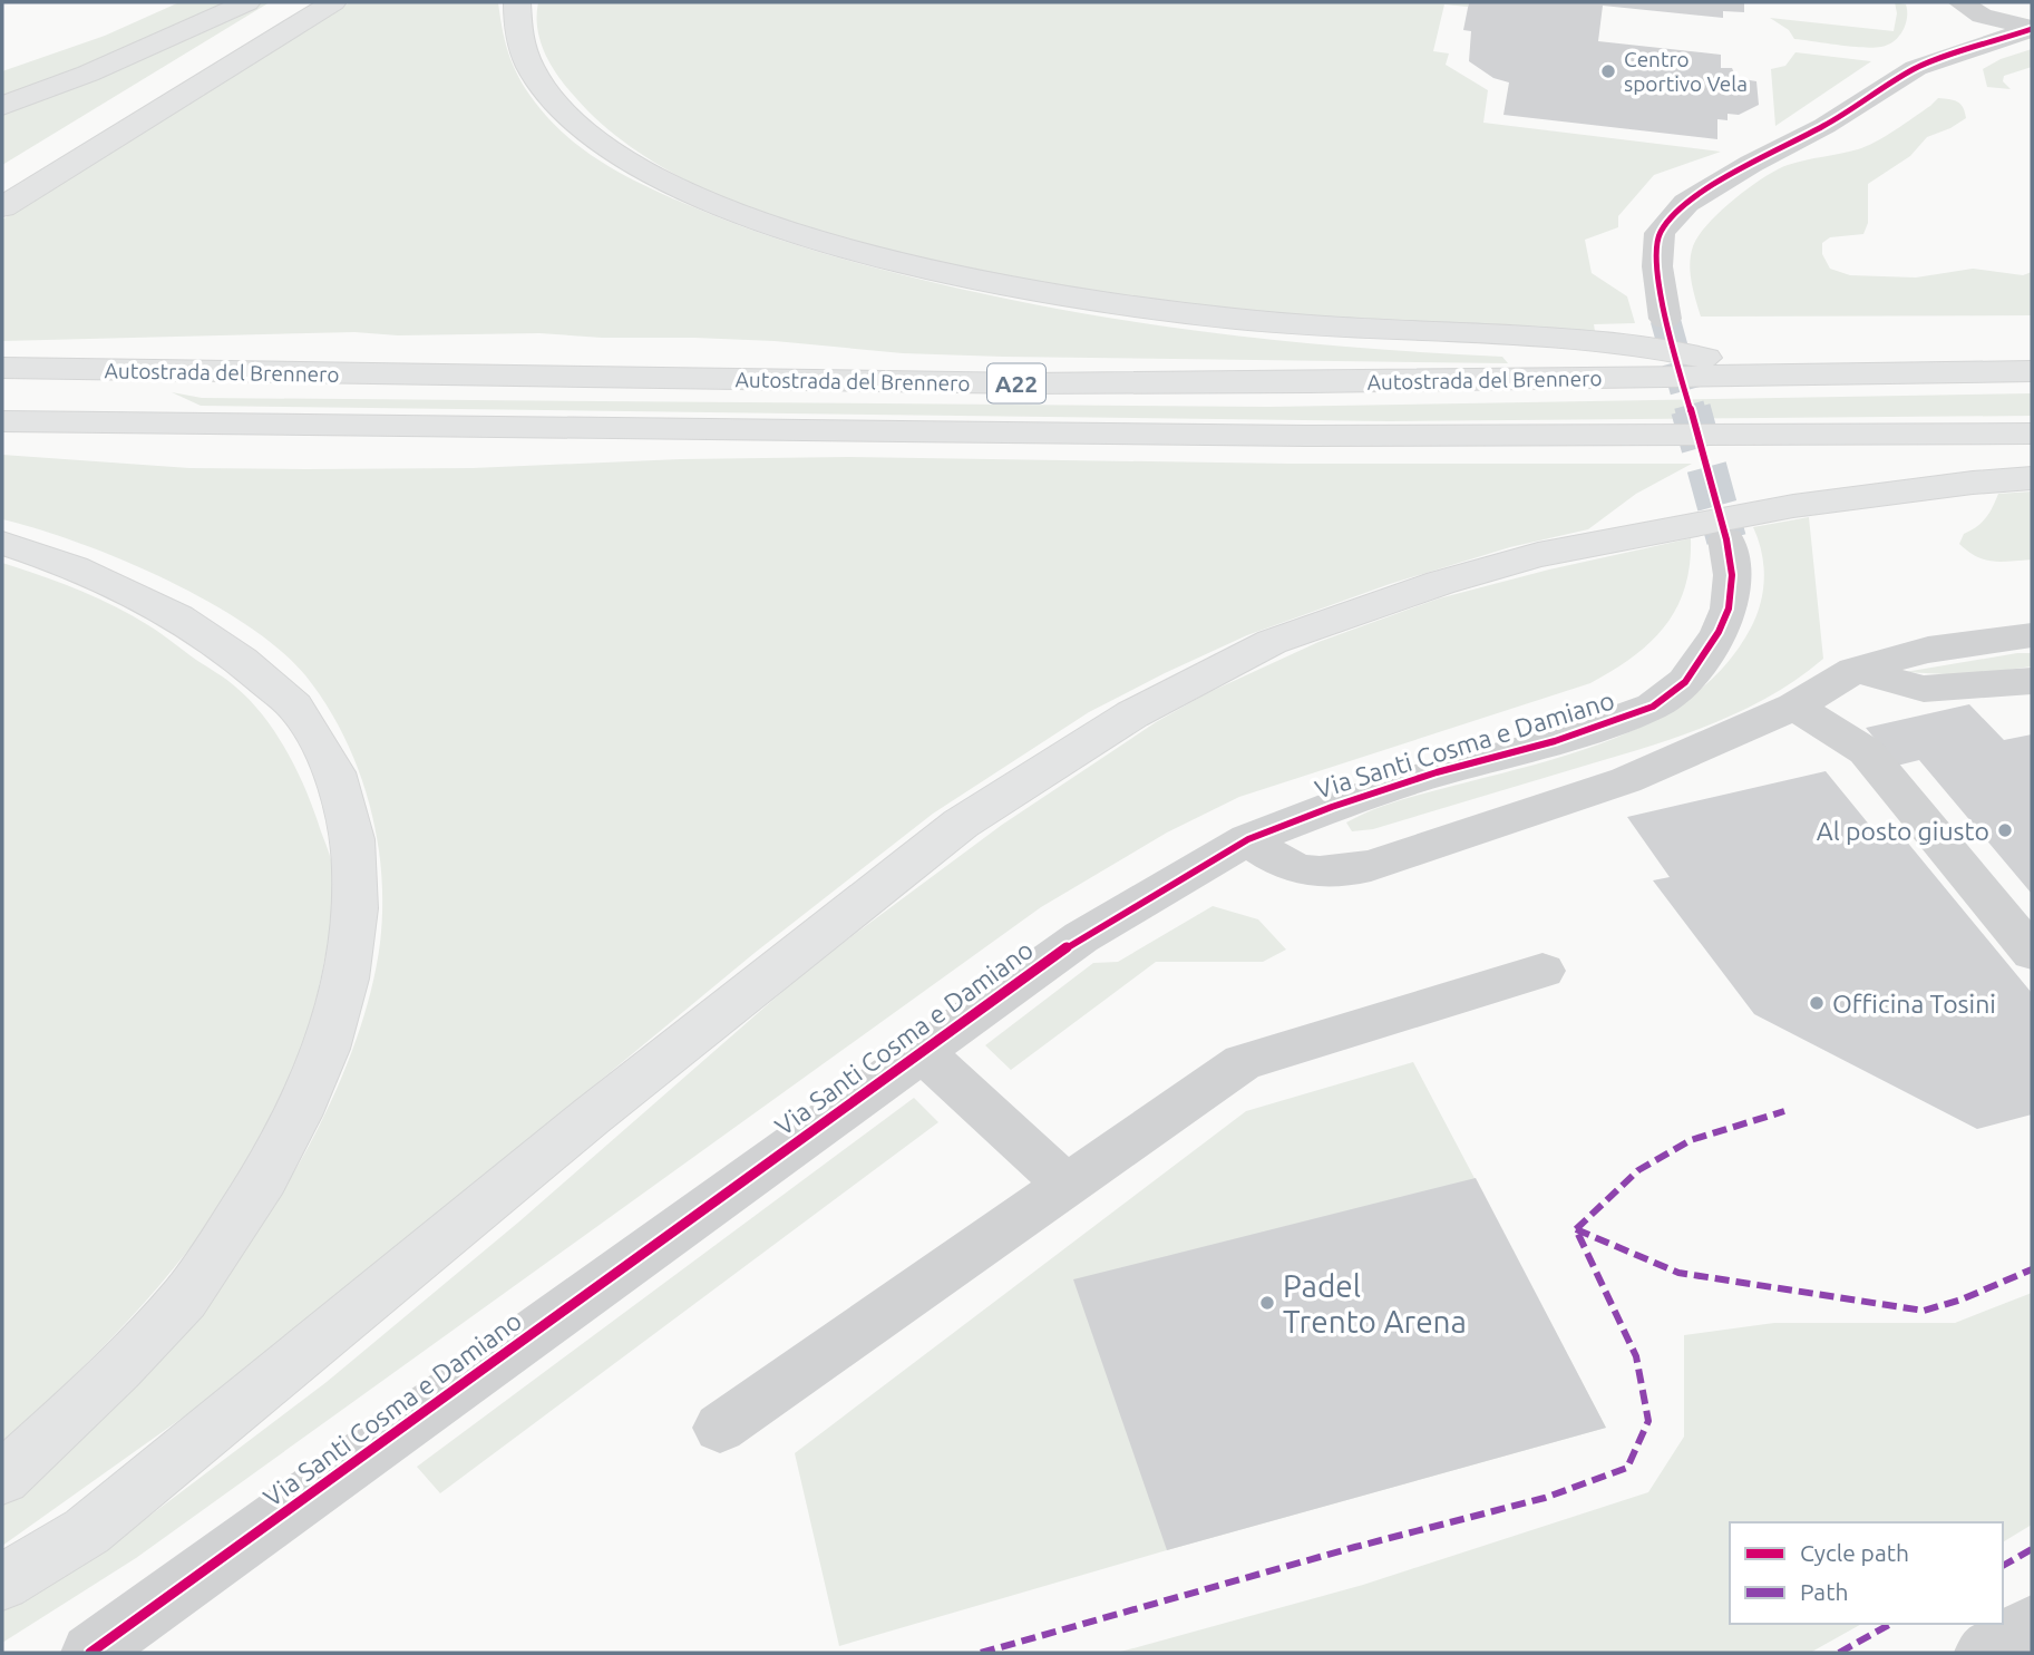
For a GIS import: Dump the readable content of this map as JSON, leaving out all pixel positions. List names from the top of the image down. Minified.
{"streets":{"highway":["Autostrada del Brennero","A22"],"street":["Via Santi Cosma e Damiano"]},"places":["Centro sportivo Vela","Al posto giusto","Officina Tosini","Padel Trento Arena"],"legend":["Cycle path","Path"]}
